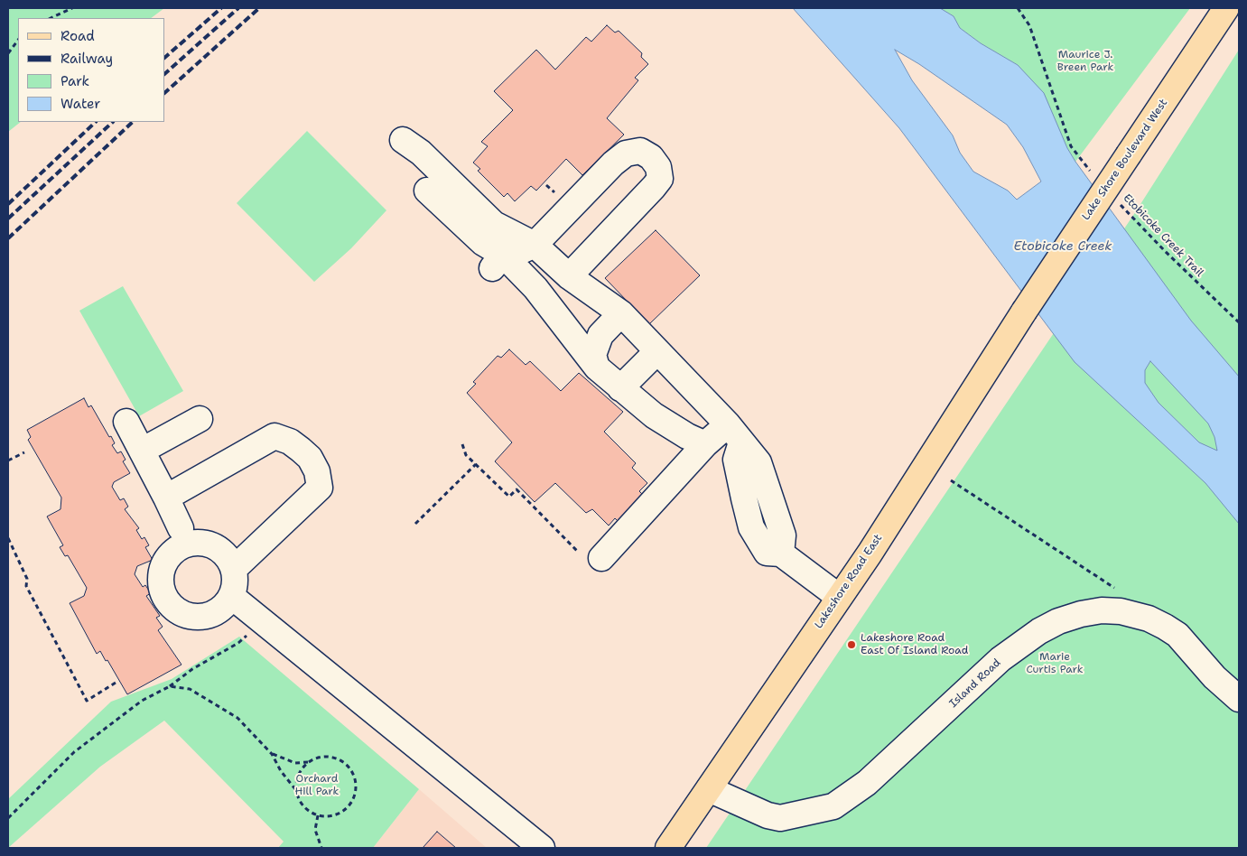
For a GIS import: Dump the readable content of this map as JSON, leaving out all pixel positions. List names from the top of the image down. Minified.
{"streets":{"main road":["Lake Shore Boulevard West","Lakeshore Road East"],"street":["Island Road"],"path":["Etobicoke Creek Trail"]},"crossings":[["Lake Shore Boulevard West","Lakeshore Road East"],["Lakeshore Road East","Island Road"]],"water":["Etobicoke Creek"],"parks":["Maurice J. Breen Park","Marie Curtis Park","Orchard Hill Park"],"places":["Lakeshore Road East Of Island Road"],"legend":["Road","Railway","Park","Water"]}
